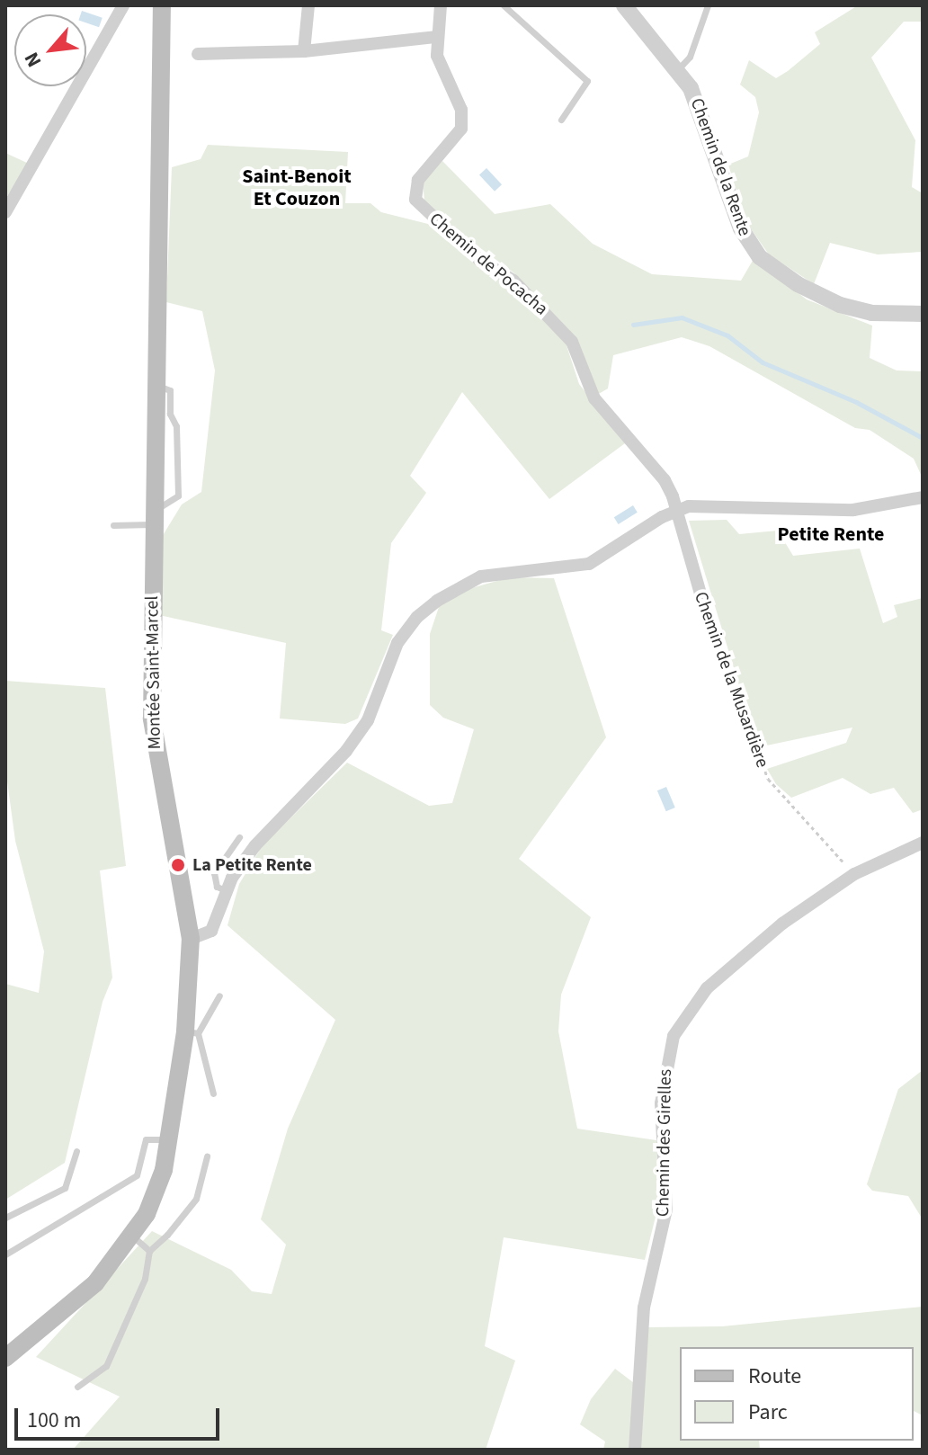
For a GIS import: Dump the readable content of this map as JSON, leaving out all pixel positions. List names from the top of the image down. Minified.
{"streets":{"main road":["Montée Saint-Marcel"],"street":["Chemin de la Rente","Chemin de Pocacha","Chemin de la Musardière","Chemin des Girelles"]},"crossings":[["Chemin de Pocacha","Chemin de la Musardière"],["Chemin de la Musardière","Chemin des Girelles"]],"districts":["Saint-Benoit Et Couzon","Petite Rente"],"places":["La Petite Rente"],"legend":["Route","Parc"],"scale_bar":"100 m","north":"bottom left"}
